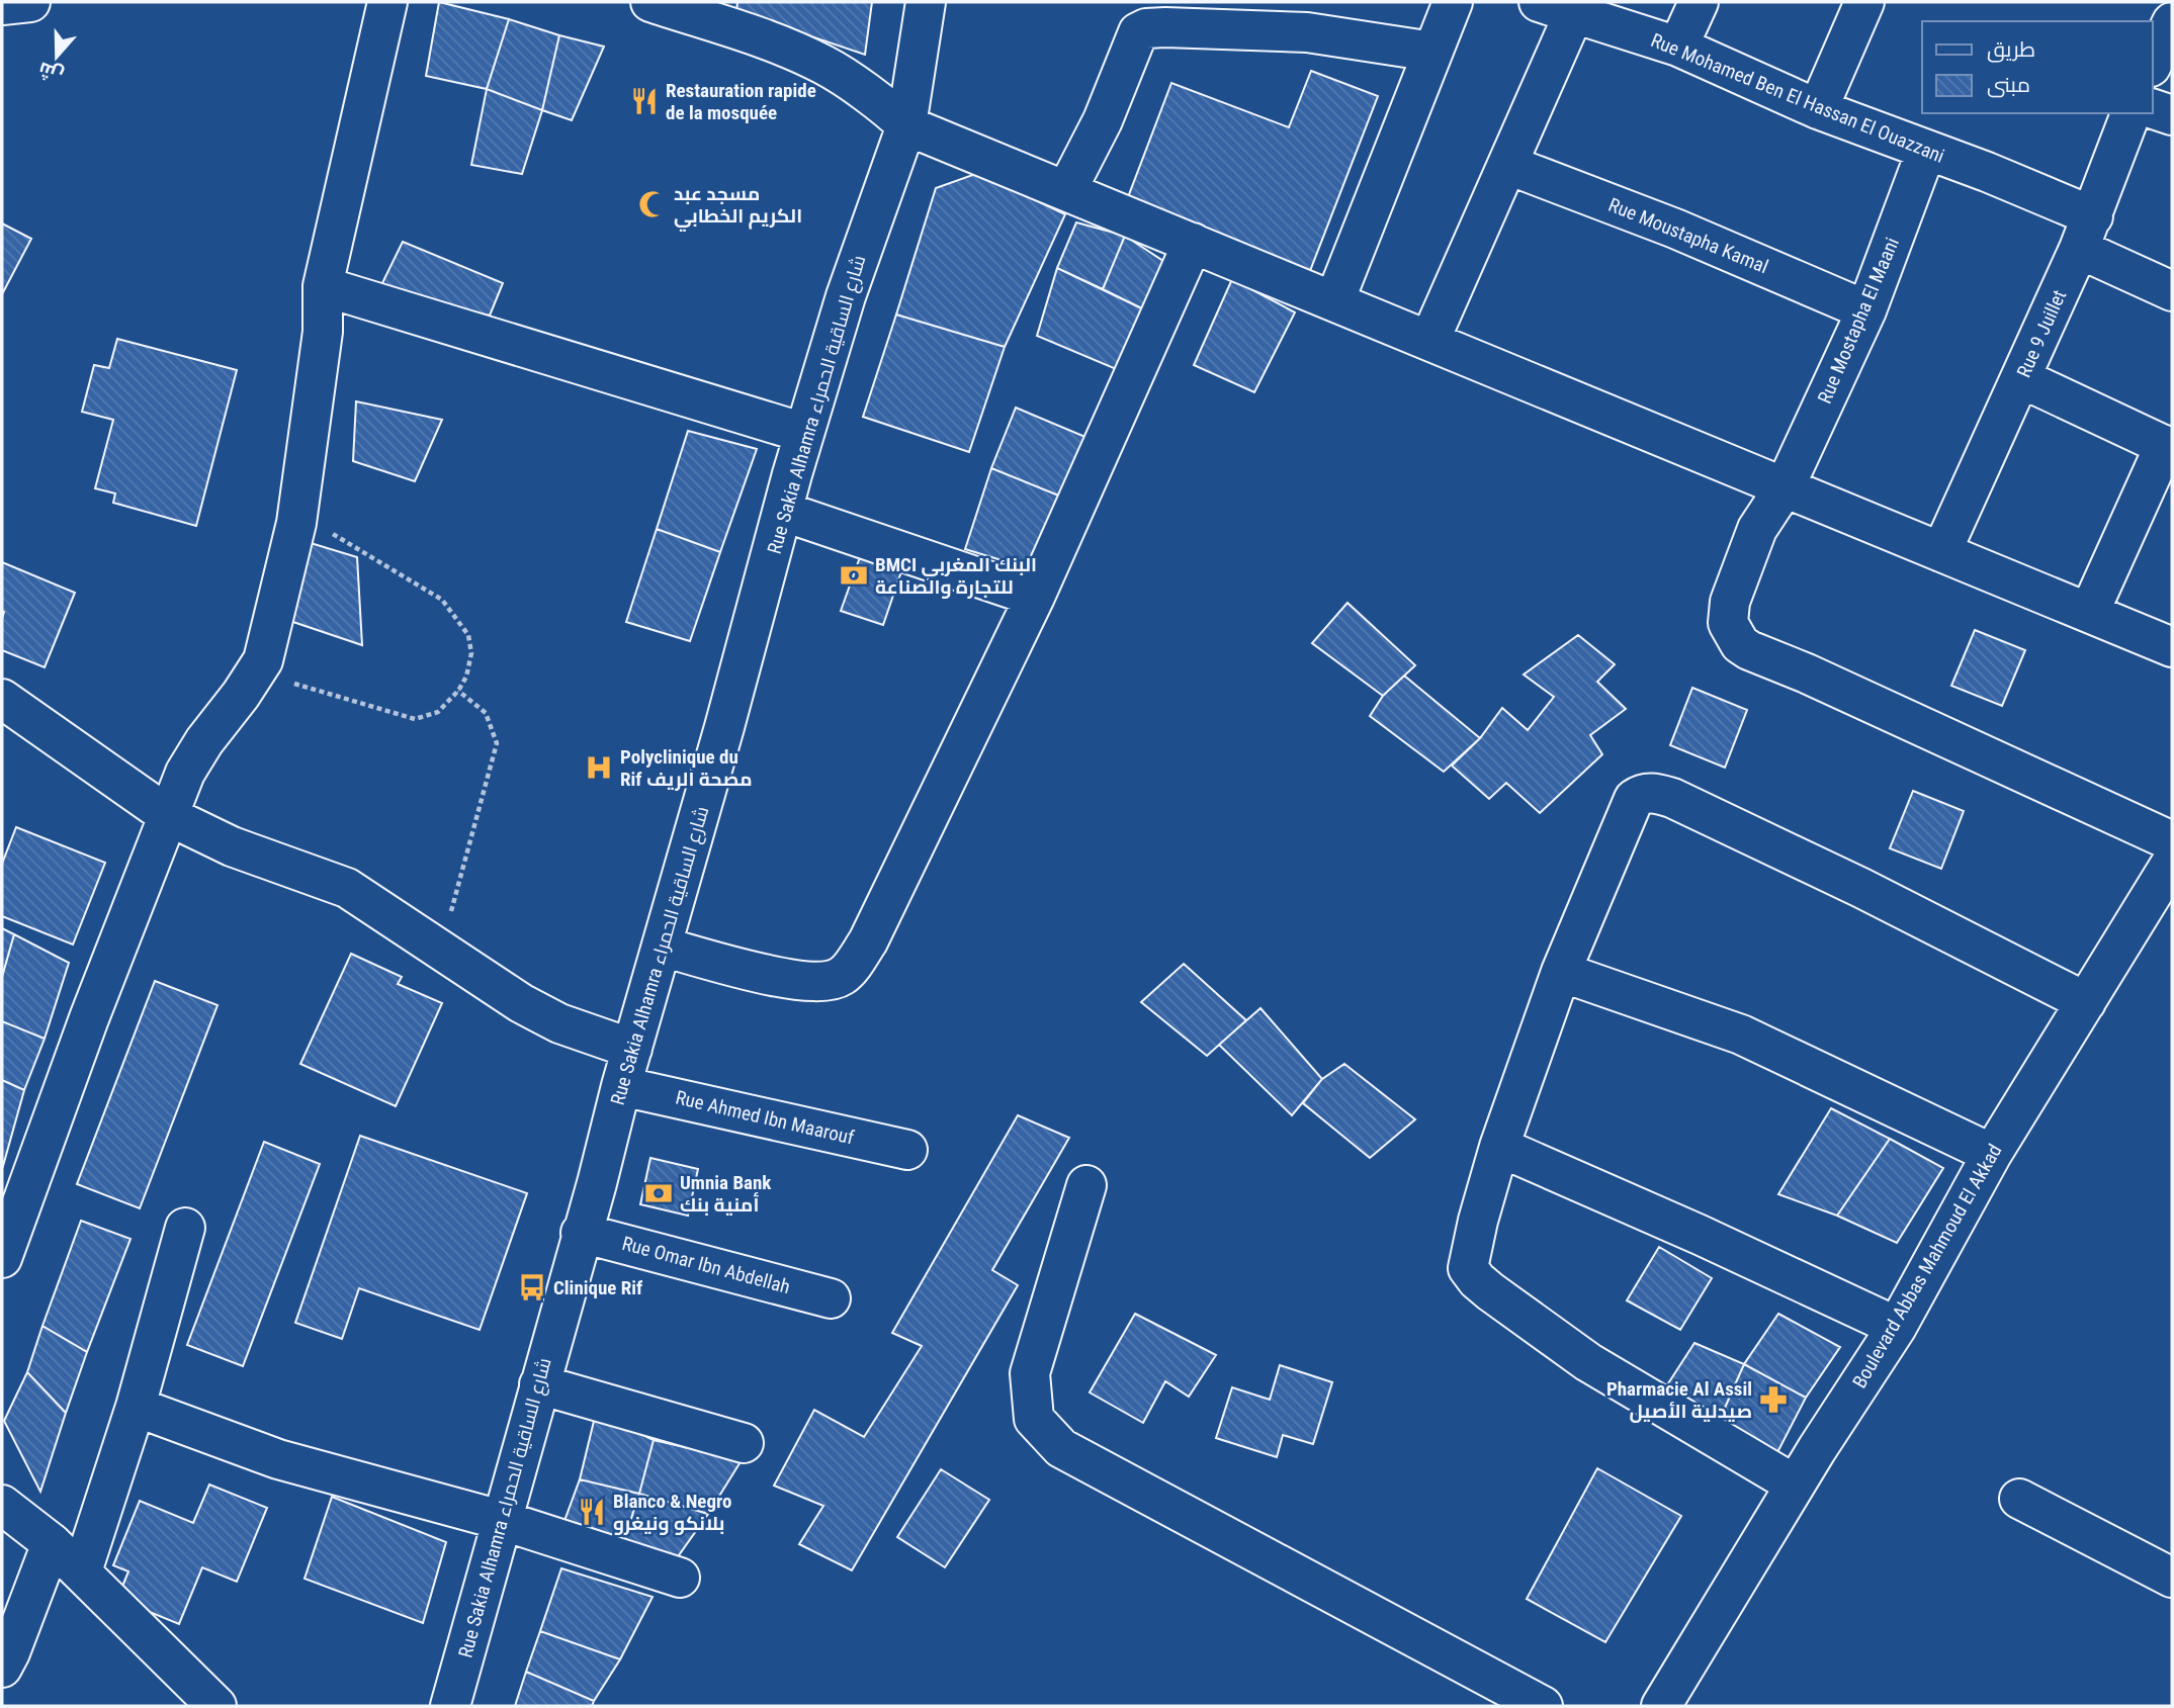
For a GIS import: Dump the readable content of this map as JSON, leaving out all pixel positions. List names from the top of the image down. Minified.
{"streets":{"street":["Rue Mohamed Ben El Hassan El Ouazzani","Rue Moustapha Kamal","Rue Mostapha El Maani","Rue 9 Juillet","Rue Sakia Alhamra شارع الساقية الحمراء","Rue Ahmed Ibn Maarouf","Rue Omar Ibn Abdellah","Boulevard Abbas Mahmoud El Akkad"]},"crossings":[["Rue Mohamed Ben El Hassan El Ouazzani","Rue Mostapha El Maani"],["Rue Mohamed Ben El Hassan El Ouazzani","Rue 9 Juillet"],["Rue Moustapha Kamal","Rue Mostapha El Maani"],["Rue Sakia Alhamra شارع الساقية الحمراء","Rue Ahmed Ibn Maarouf"],["Rue Sakia Alhamra شارع الساقية الحمراء","Rue Omar Ibn Abdellah"]],"places":{"restaurant":["Restauration rapide de la mosquée","Blanco & Negro بلانكو ونيغرو"],"mosque":["مسجد عبد الكريم الخطابي"],"bank":["BMCI البنك المغربي للتجارة والصناعة","Umnia Bank أمنية بنك"],"hospital":["Polyclinique du Rif مصحة الريف"],"bus stop":["Clinique Rif"],"pharmacy":["Pharmacie Al Assil صيدلية الأصيل"]},"legend":["طريق","مبنى"],"north":"bottom"}
